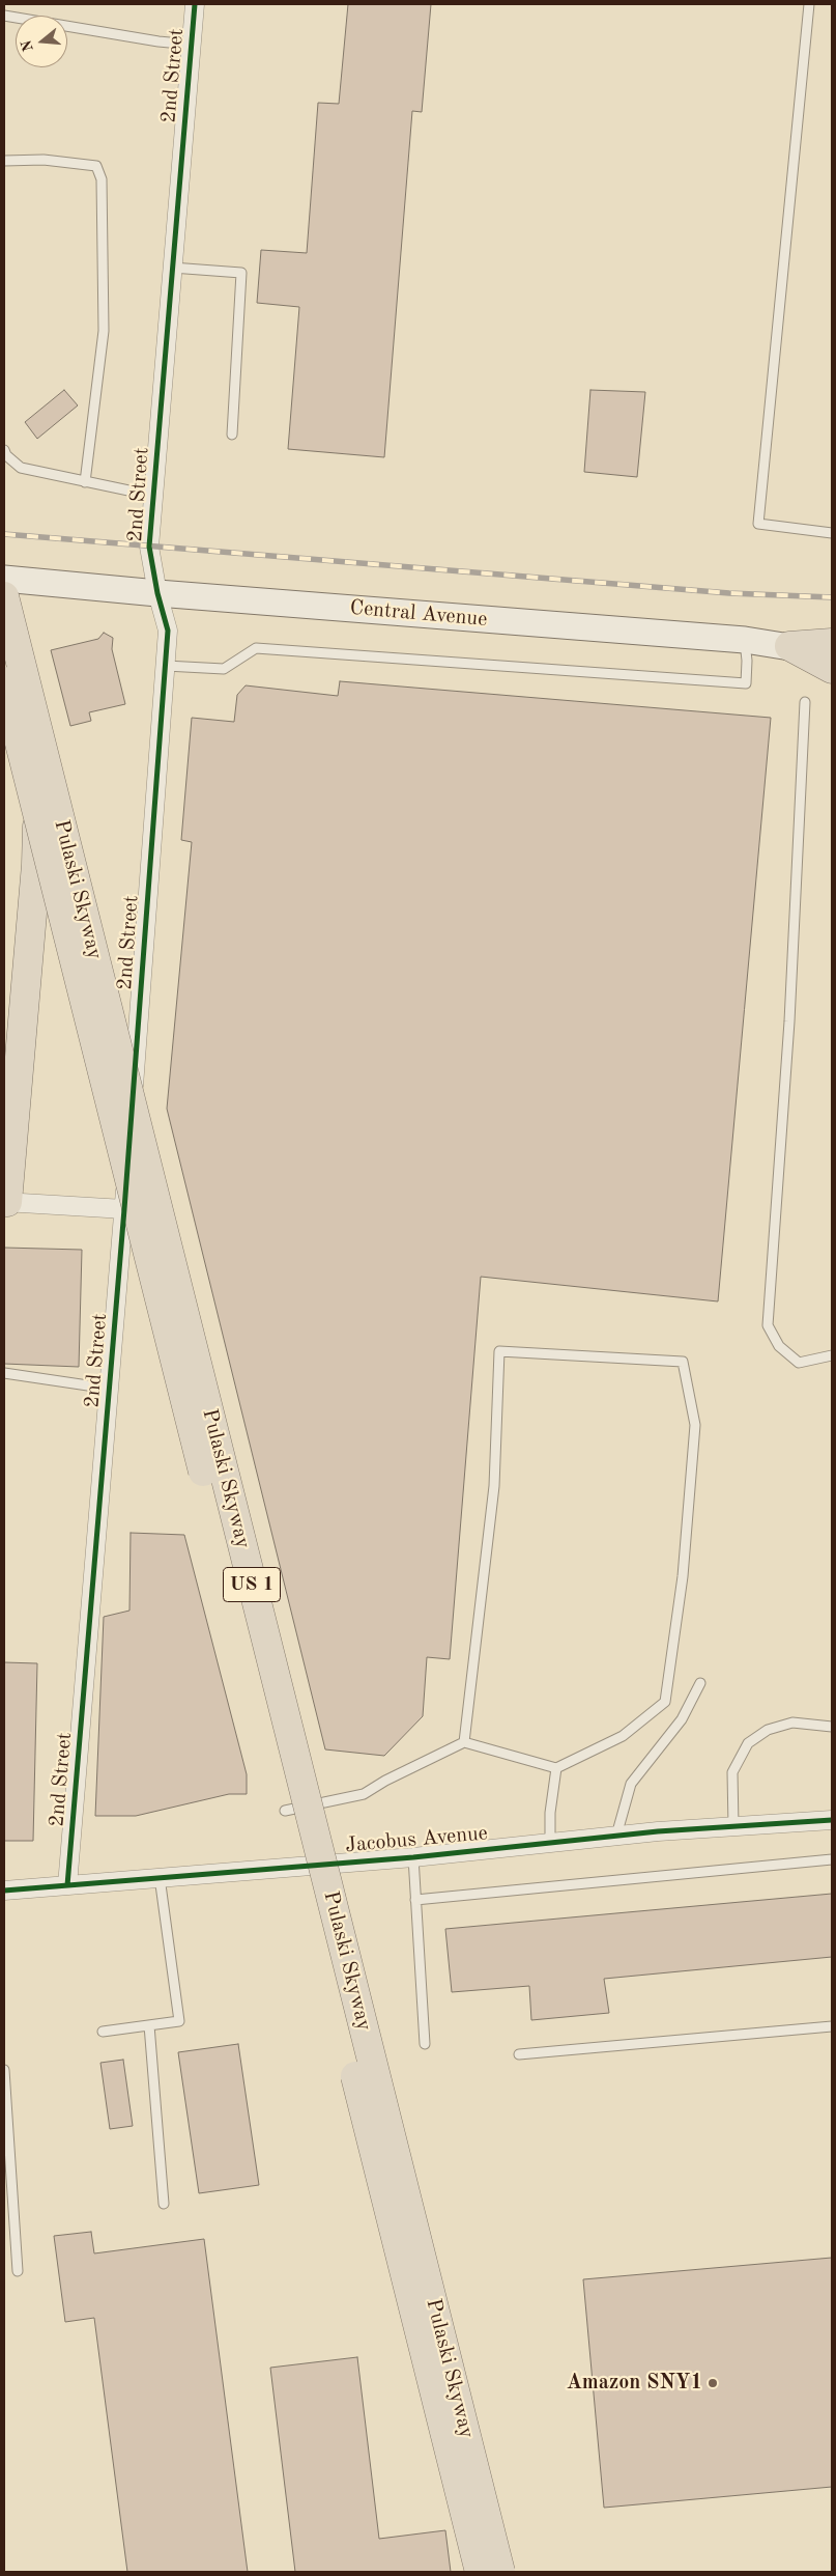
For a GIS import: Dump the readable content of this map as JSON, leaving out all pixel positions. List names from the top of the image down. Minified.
{"streets":{"highway":["Pulaski Skyway","US 1"],"main road":["Central Avenue"],"street":["2nd Street","Jacobus Avenue"]},"crossings":[["2nd Street","Central Avenue"],["2nd Street","Jacobus Avenue"]],"places":["Amazon SNY1"],"north":"left"}
